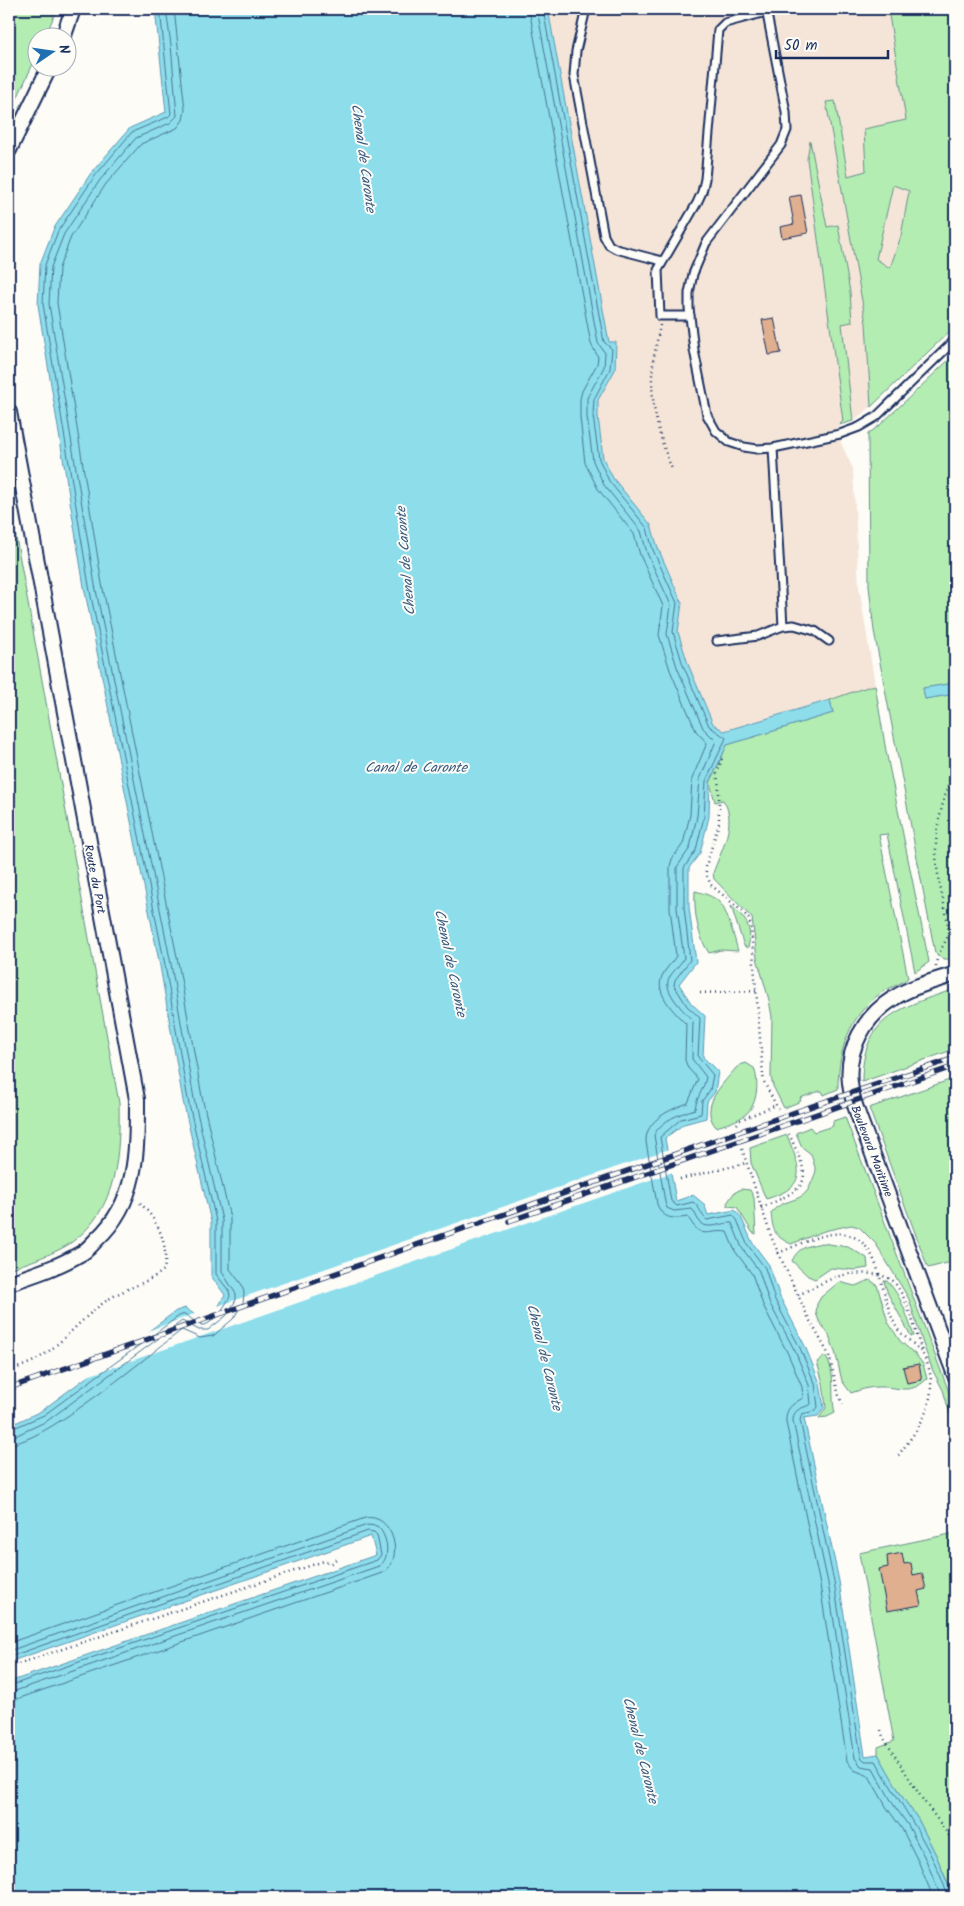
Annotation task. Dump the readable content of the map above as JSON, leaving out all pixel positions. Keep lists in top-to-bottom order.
{
  "streets": {
    "street": ["Route du Port", "Boulevard Maritime"]
  },
  "water": ["Chenal de Caronte", "Canal de Caronte"],
  "scale_bar": "50 m",
  "north": "right"
}
